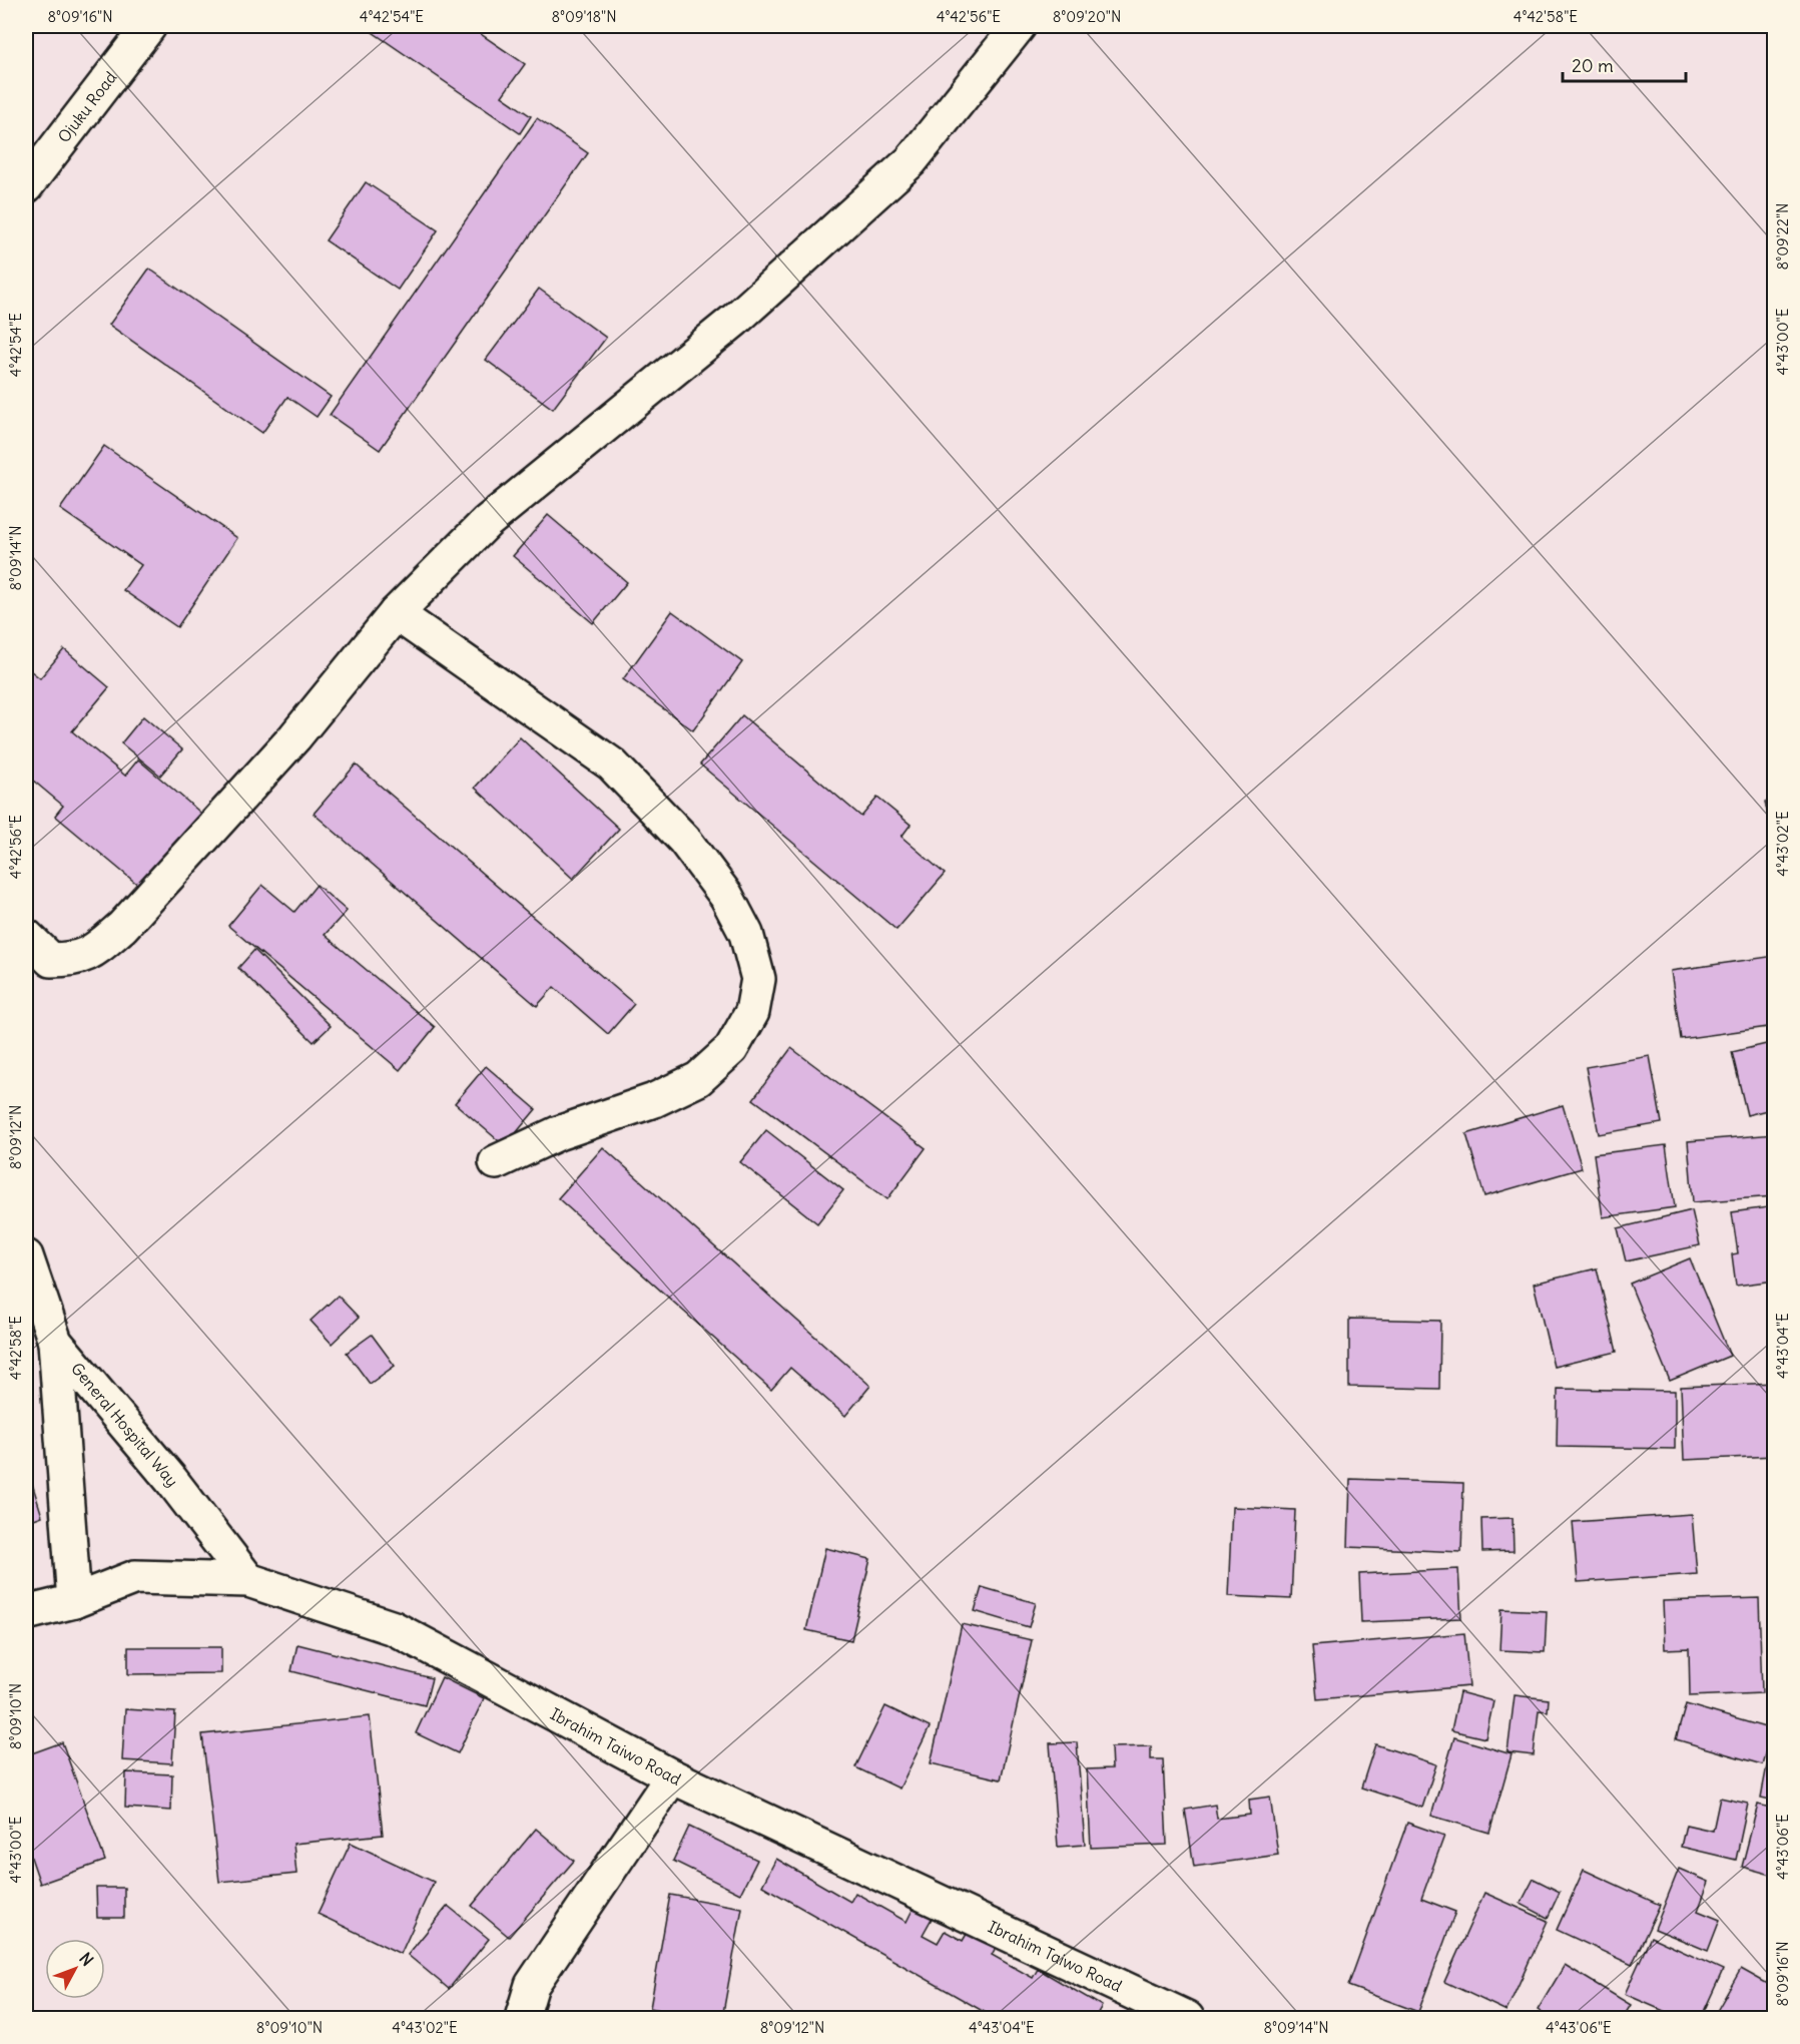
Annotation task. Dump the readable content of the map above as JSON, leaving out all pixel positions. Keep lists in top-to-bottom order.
{
  "streets": {
    "street": ["Ojuku Road", "General Hospital Way", "Ibrahim Taiwo Road"]
  },
  "crossings": [
    ["General Hospital Way", "Ibrahim Taiwo Road"]
  ],
  "scale_bar": "20 m",
  "north": "top right",
  "coordinates": [
    "8°09'16\"N",
    "4°42'54\"E",
    "8°09'18\"N",
    "4°42'56\"E",
    "8°09'20\"N",
    "4°42'58\"E",
    "8°09'22\"N",
    "4°43'00\"E",
    "8°09'14\"N",
    "4°43'02\"E",
    "8°09'12\"N",
    "4°43'04\"E",
    "8°09'10\"N",
    "4°43'06\"E"
  ]
}
